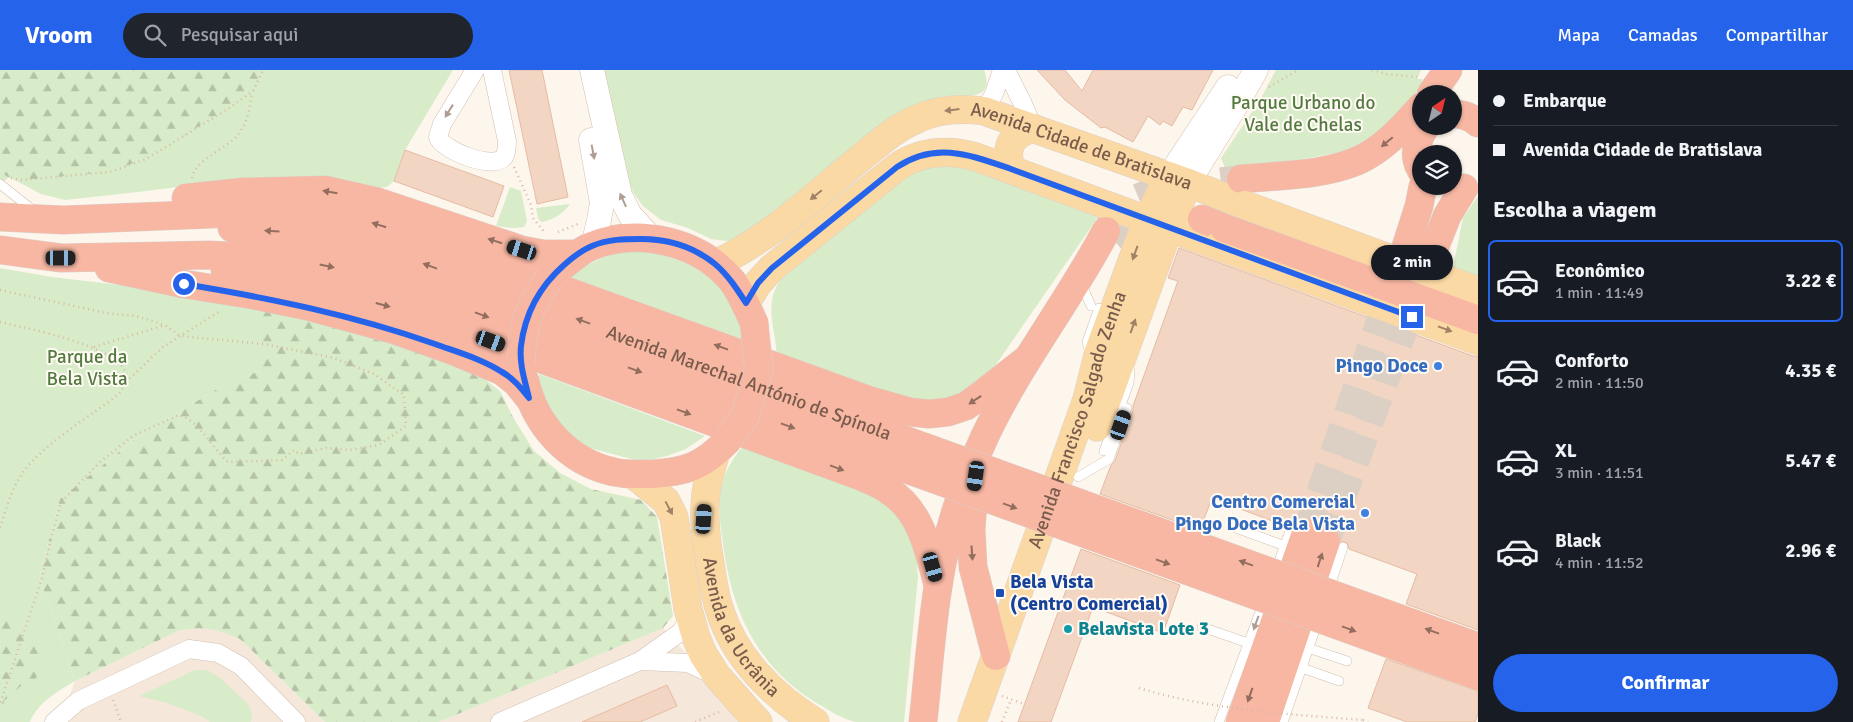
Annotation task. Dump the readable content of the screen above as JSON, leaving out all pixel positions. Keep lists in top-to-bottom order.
{
  "streets": {
    "highway": ["Avenida Marechal António de Spínola"],
    "main road": ["Avenida Cidade de Bratislava", "Avenida Francisco Salgado Zenha", "Avenida da Ucrânia"]
  },
  "crossings": [
    ["Avenida Cidade de Bratislava", "Avenida Francisco Salgado Zenha"]
  ],
  "one_way": ["Avenida Cidade de Bratislava"],
  "parks": ["Parque Urbano do Vale de Chelas", "Parque da Bela Vista"],
  "places": {
    "other": ["Pingo Doce", "Centro Comercial Pingo Doce Bela Vista", "Belavista Lote 3"],
    "transit": ["Bela Vista (Centro Comercial)"]
  },
  "north": "top right",
  "page": {
    "header": "Vroom",
    "search": "Pesquisar aqui",
    "nav": ["Mapa", "Camadas", "Compartilhar"],
    "banner": ["Embarque", "Avenida Cidade de Bratislava"],
    "heading": "Escolha a viagem",
    "list": [
      {
        "name": "Econômico",
        "note": "1 min · 11:49",
        "value": "3.22 €"
      },
      {
        "name": "Conforto",
        "note": "2 min · 11:50",
        "value": "4.35 €"
      },
      {
        "name": "XL",
        "note": "3 min · 11:51",
        "value": "5.47 €"
      },
      {
        "name": "Black",
        "note": "4 min · 11:52",
        "value": "2.96 €"
      }
    ],
    "bubble": "2 min",
    "buttons": "Confirmar"
  }
}
